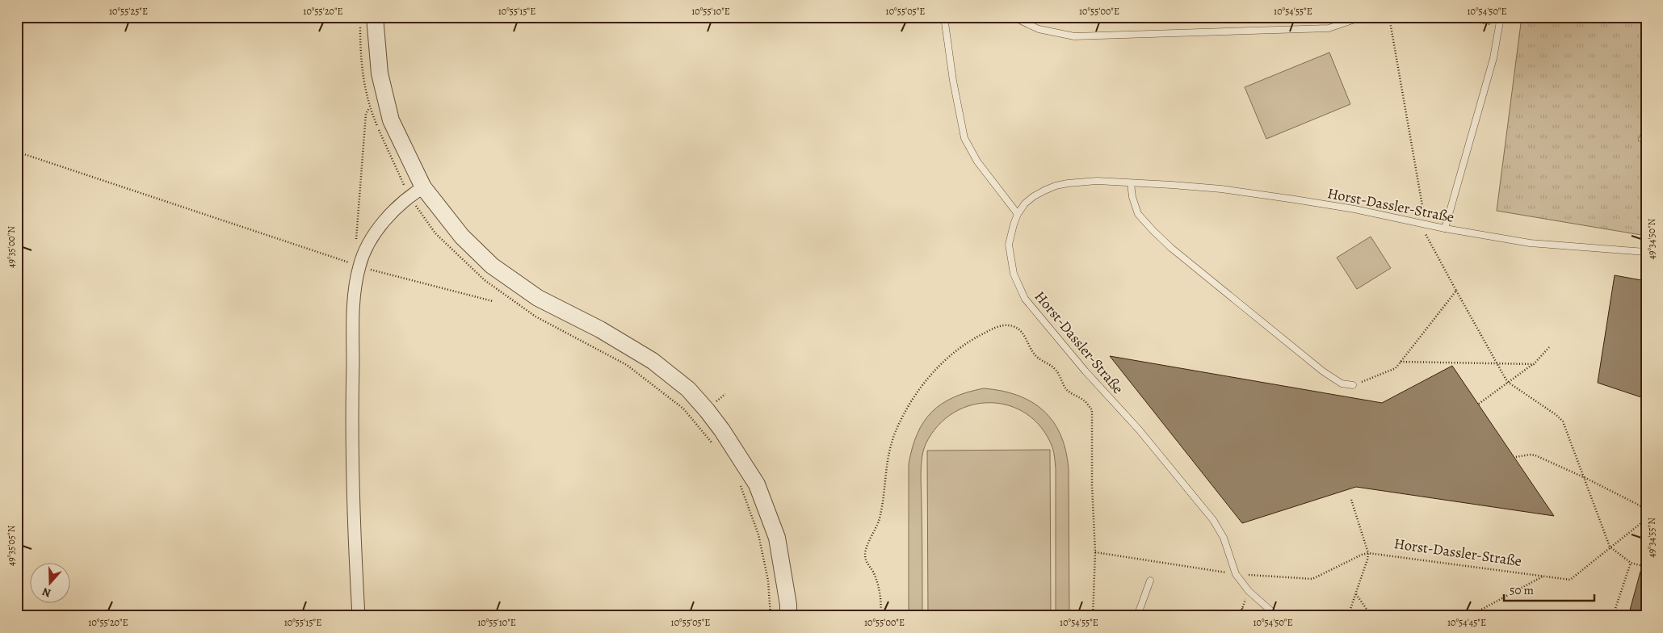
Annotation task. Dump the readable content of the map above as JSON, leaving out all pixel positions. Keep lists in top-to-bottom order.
{
  "streets": {
    "lane": ["Horst-Dassler-Straße"]
  },
  "scale_bar": "50 m",
  "north": "bottom",
  "coordinates": [
    "10°55'25\"E",
    "10°55'20\"E",
    "10°55'15\"E",
    "10°55'10\"E",
    "10°55'05\"E",
    "10°55'00\"E",
    "10°54'55\"E",
    "10°54'50\"E",
    "49°34'50\"N",
    "49°35'00\"N",
    "49°34'55\"N",
    "49°35'05\"N",
    "10°54'45\"E"
  ]
}
